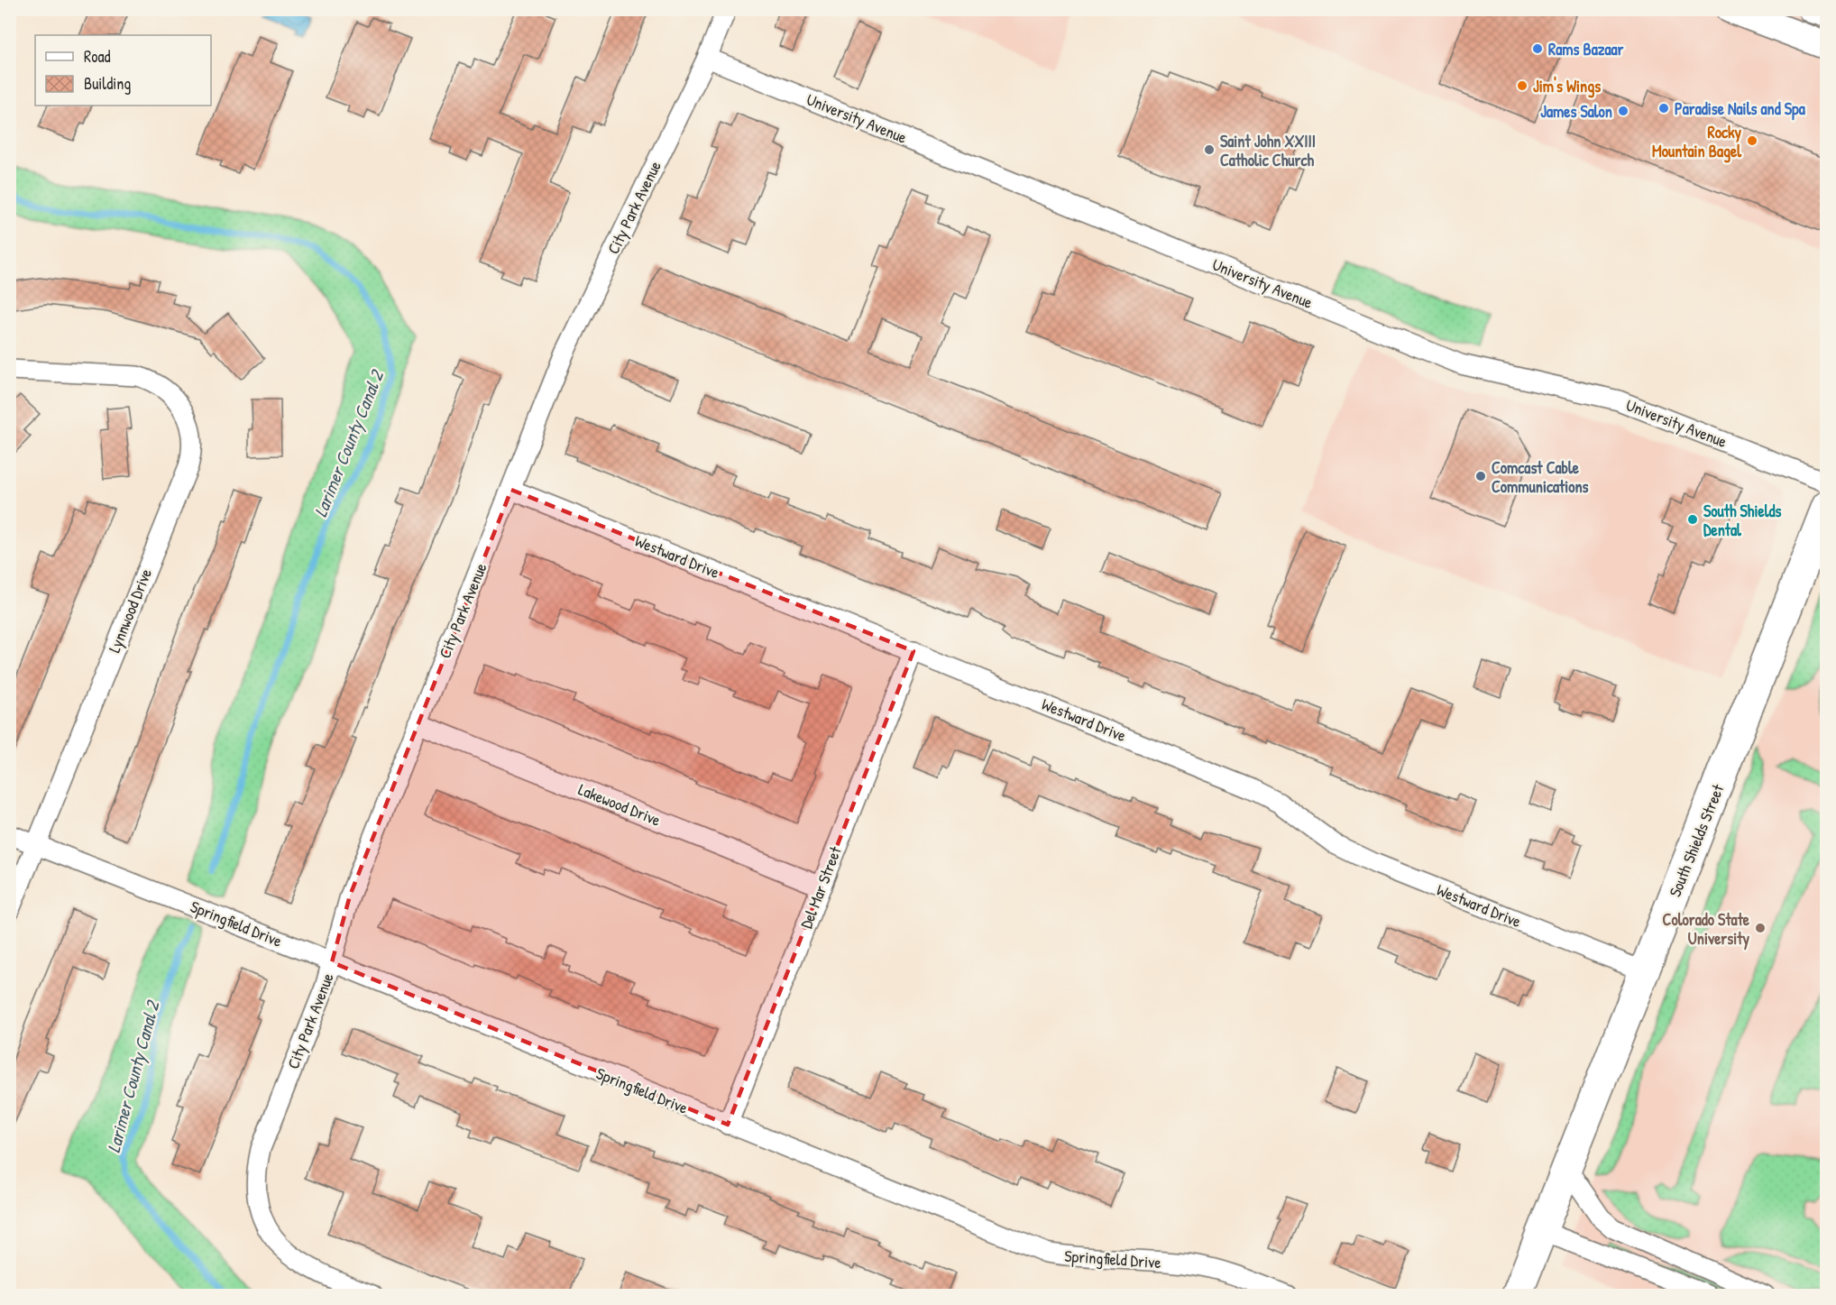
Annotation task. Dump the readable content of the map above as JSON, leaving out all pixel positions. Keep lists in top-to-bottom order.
{
  "streets": {
    "main road": ["South Shields Street"],
    "street": [
      "University Avenue",
      "City Park Avenue",
      "Westward Drive",
      "Lynnwood Drive",
      "Lakewood Drive",
      "Del Mar Street",
      "Springfield Drive"
    ]
  },
  "crossings": [
    ["University Avenue", "City Park Avenue"],
    ["City Park Avenue", "Westward Drive"],
    ["City Park Avenue", "Lakewood Drive"],
    ["City Park Avenue", "Springfield Drive"],
    ["Westward Drive", "South Shields Street"],
    ["Westward Drive", "Del Mar Street"],
    ["Lynnwood Drive", "Springfield Drive"],
    ["Lakewood Drive", "Del Mar Street"],
    ["Del Mar Street", "Springfield Drive"]
  ],
  "water": ["Larimer County Canal 2"],
  "places": [
    "Rams Bazaar",
    "Jim's Wings",
    "Paradise Nails and Spa",
    "James Salon",
    "Rocky Mountain Bagel",
    "Saint John XXIII Catholic Church",
    "Comcast Cable Communications",
    "South Shields Dental",
    "Colorado State University"
  ],
  "legend": ["Road", "Building"]
}
